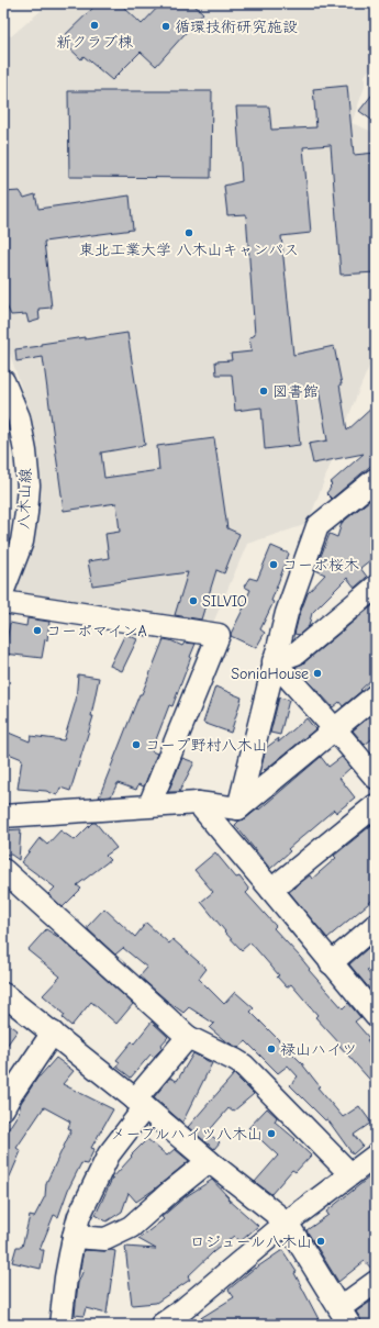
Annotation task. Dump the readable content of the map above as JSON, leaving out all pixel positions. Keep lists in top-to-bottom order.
{
  "streets": {
    "street": ["八木山線"]
  },
  "places": [
    "新クラブ棟",
    "循環技術研究施設",
    "東北工業大学 八木山キャンパス",
    "図書館",
    "コーポ桜木",
    "SILVIO",
    "コーポマインA",
    "SoniaHouse",
    "コープ野村八木山",
    "禄山ハイツ",
    "メープルハイツ八木山",
    "ロジュール八木山"
  ]
}
